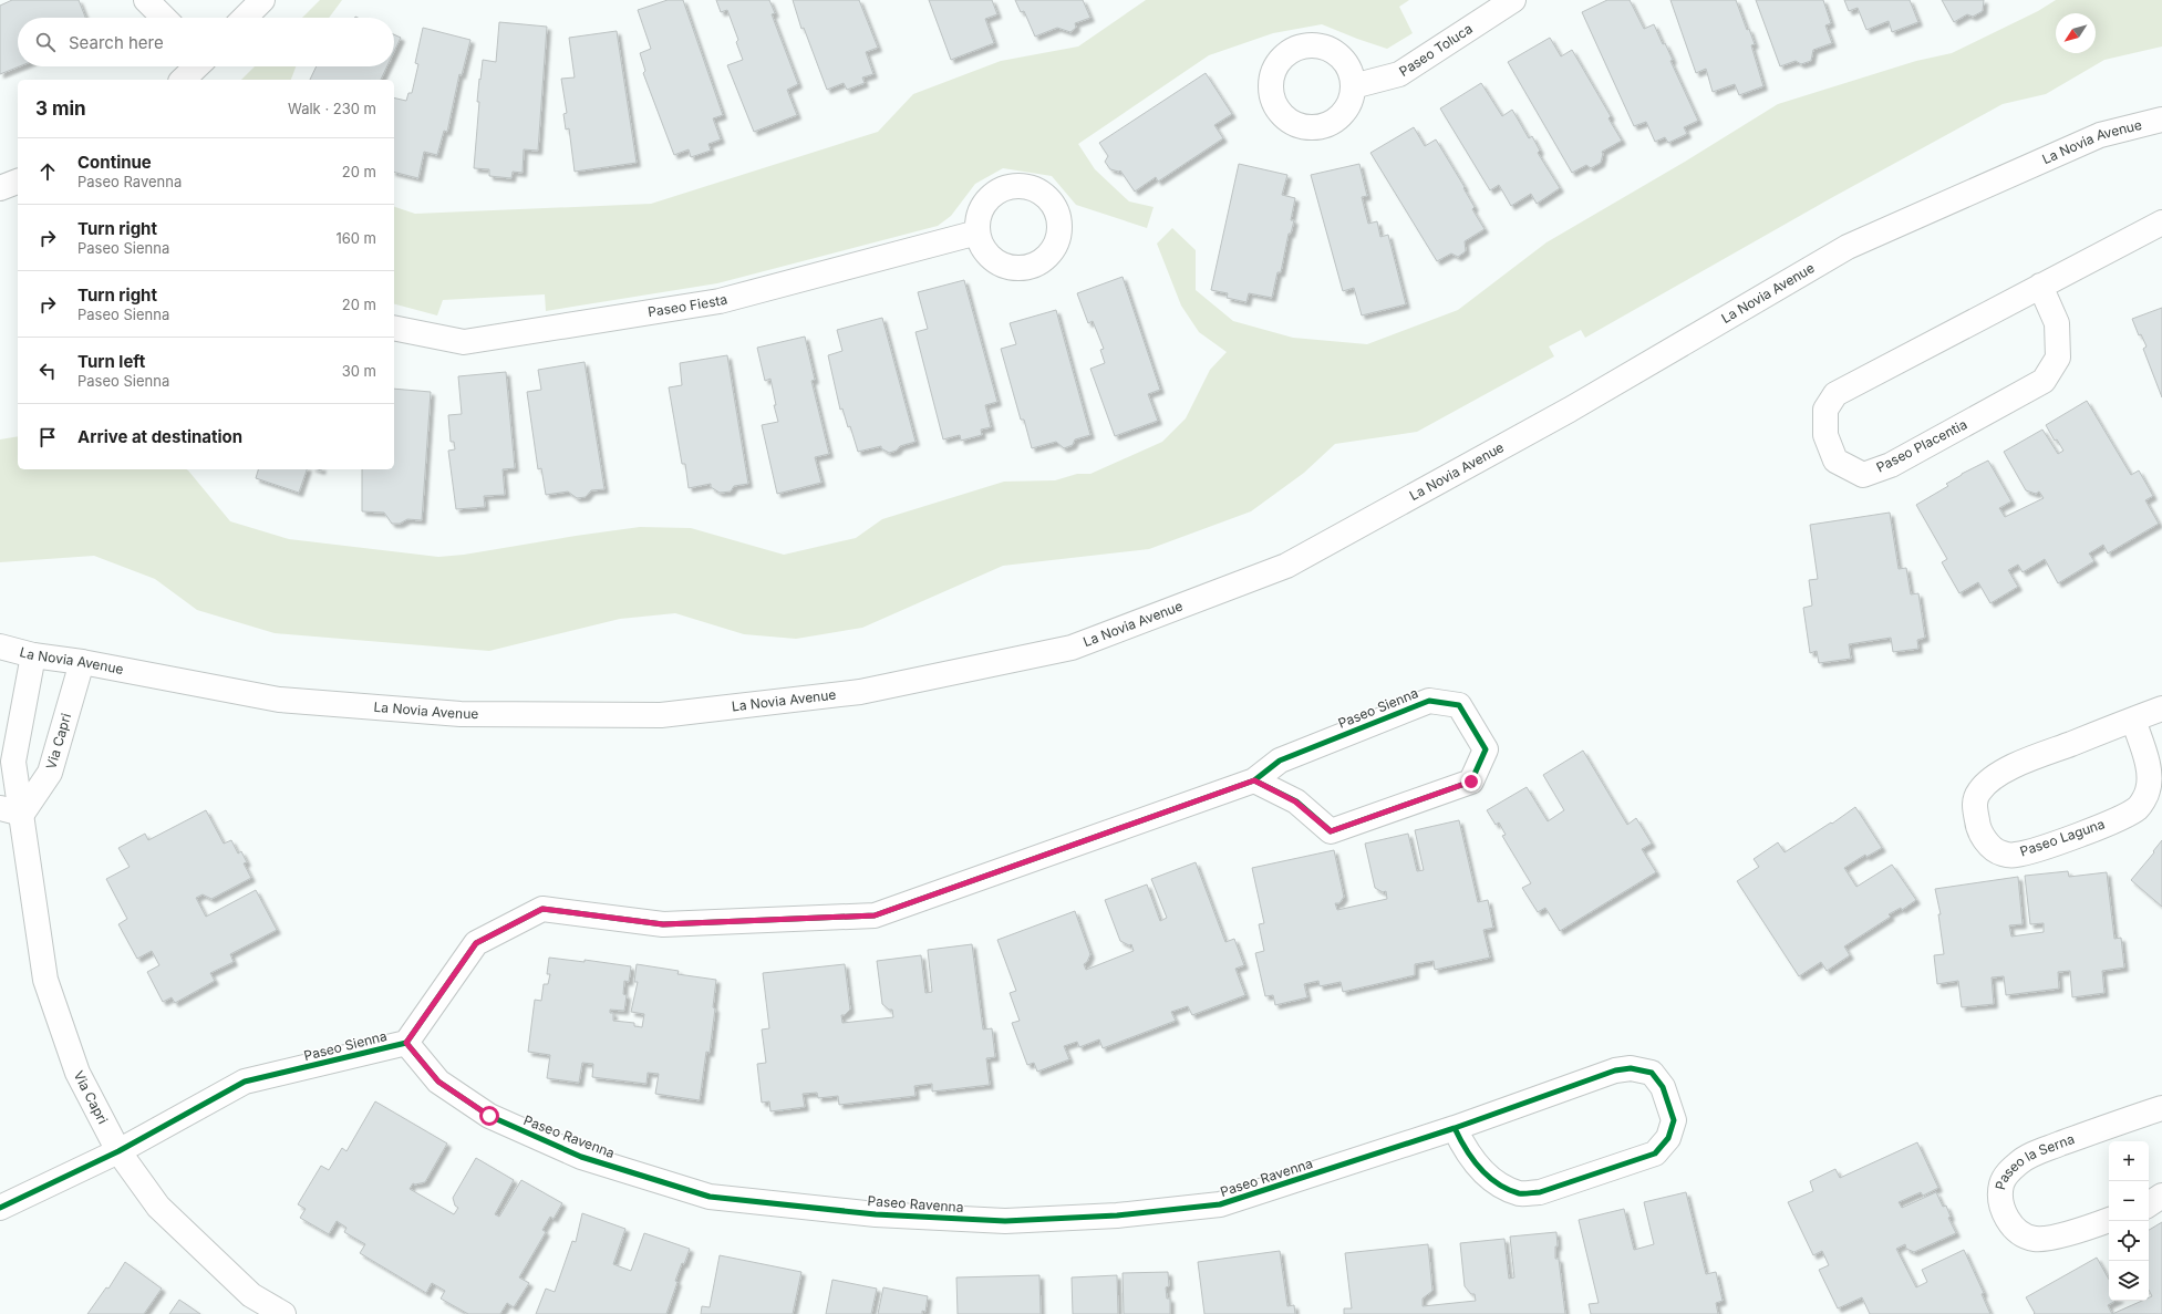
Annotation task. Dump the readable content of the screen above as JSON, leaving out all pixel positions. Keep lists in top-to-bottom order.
{
  "streets": {
    "street": [
      "Paseo Toluca",
      "La Novia Avenue",
      "Paseo Fiesta",
      "Paseo Placentia",
      "Paseo Sienna",
      "Via Capri",
      "Paseo Laguna",
      "Paseo Ravenna",
      "Paseo la Serna"
    ]
  },
  "crossings": [
    ["La Novia Avenue", "Via Capri"],
    ["Paseo Sienna", "Via Capri"],
    ["Paseo Sienna", "Paseo Ravenna"]
  ],
  "north": "bottom left",
  "page": {
    "search": "Search here",
    "heading": ["3 min", "Walk · 230 m"],
    "list": [
      ["Continue", "Paseo Ravenna", "20 m"],
      ["Turn right", "Paseo Sienna", "160 m"],
      ["Turn right", "Paseo Sienna", "20 m"],
      ["Turn left", "Paseo Sienna", "30 m"],
      "Arrive at destination"
    ],
    "map_buttons": ["+", "−"]
  }
}
